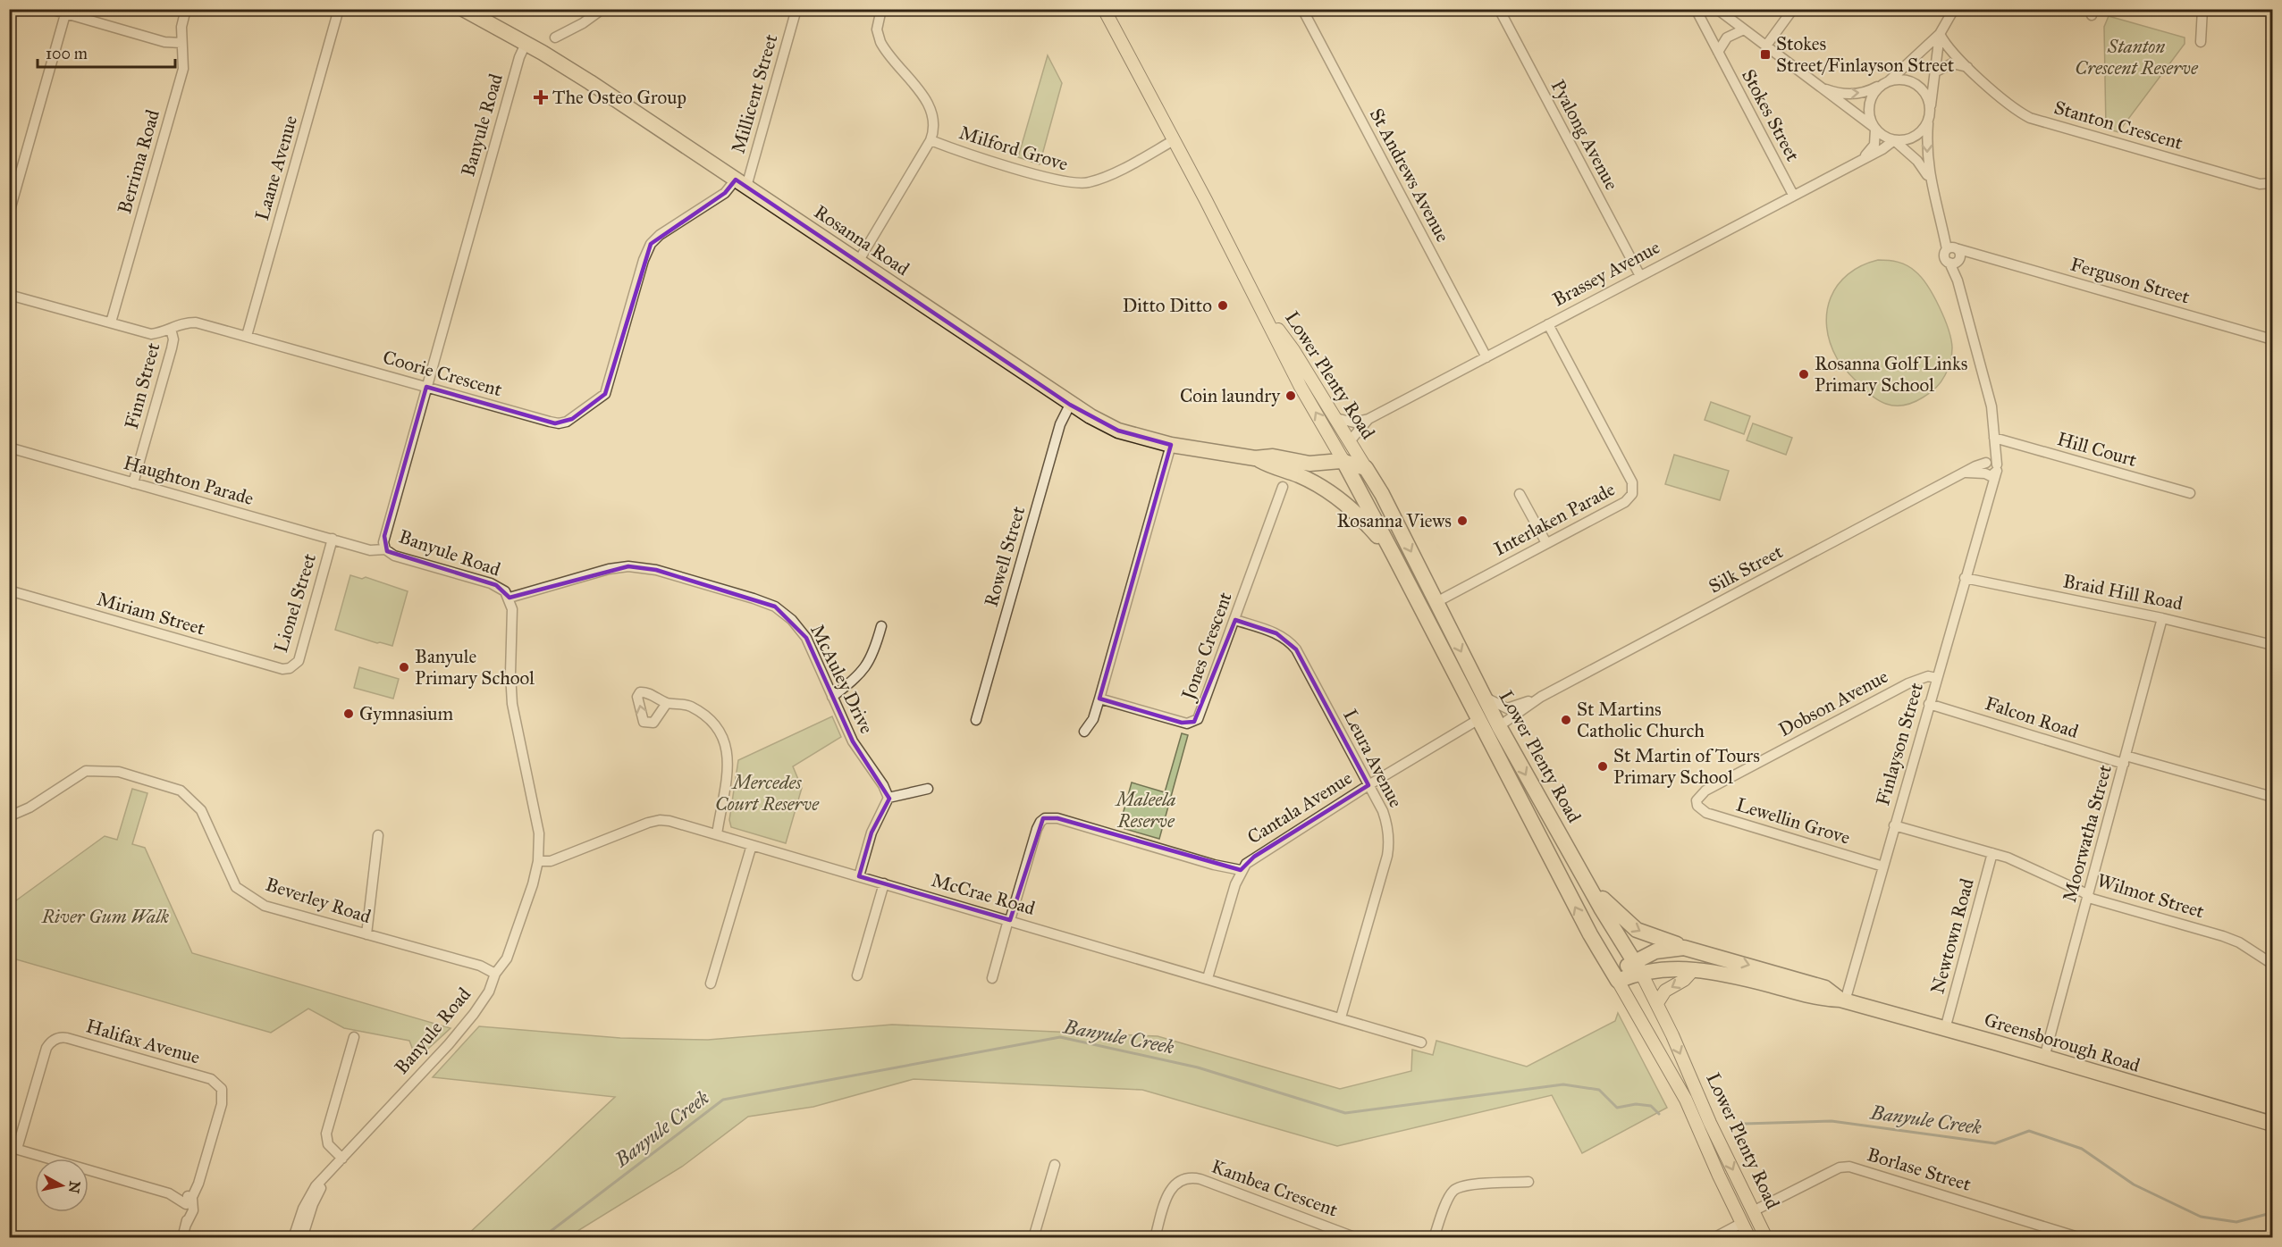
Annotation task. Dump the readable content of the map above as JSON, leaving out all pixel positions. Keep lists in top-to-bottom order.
{
  "streets": {
    "highway": ["Rosanna Road", "Lower Plenty Road", "Greensborough Road"],
    "street": [
      "Millicent Street",
      "Stokes Street",
      "Banyule Road",
      "Stanton Crescent",
      "Pyalong Avenue",
      "Milford Grove",
      "Berrima Road",
      "Laane Avenue",
      "St Andrews Avenue",
      "Brassey Avenue",
      "Ferguson Street",
      "Coorie Crescent",
      "Finn Street",
      "Hill Court",
      "Haughton Parade",
      "Interlaken Parade",
      "Rowell Street",
      "Silk Street",
      "Braid Hill Road",
      "Lionel Street",
      "Miriam Street",
      "Jones Crescent",
      "McAuley Drive",
      "Dobson Avenue",
      "Falcon Road",
      "Finlayson Street",
      "Leura Avenue",
      "Cantala Avenue",
      "Lewellin Grove",
      "Moorwatha Street",
      "McCrae Road",
      "Wilmot Street",
      "Beverley Road",
      "Newtown Road",
      "Halifax Avenue",
      "Borlase Street",
      "Kambea Crescent"
    ]
  },
  "crossings": [
    ["Millicent Street", "Rosanna Road"],
    ["Millicent Street", "Coorie Crescent"],
    ["Stokes Street", "Brassey Avenue"],
    ["Banyule Road", "Rosanna Road"],
    ["Banyule Road", "Coorie Crescent"],
    ["Banyule Road", "Haughton Parade"],
    ["Banyule Road", "McAuley Drive"],
    ["Banyule Road", "McCrae Road"],
    ["Banyule Road", "Beverley Road"],
    ["Pyalong Avenue", "Brassey Avenue"],
    ["Milford Grove", "Lower Plenty Road"],
    ["Berrima Road", "Coorie Crescent"],
    ["Laane Avenue", "Coorie Crescent"],
    ["St Andrews Avenue", "Brassey Avenue"],
    ["Rosanna Road", "Coorie Crescent"],
    ["Rosanna Road", "Lower Plenty Road"],
    ["Rosanna Road", "Rowell Street"],
    ["Brassey Avenue", "Lower Plenty Road"],
    ["Brassey Avenue", "Interlaken Parade"],
    ["Ferguson Street", "Finlayson Street"],
    ["Coorie Crescent", "Finn Street"],
    ["Lower Plenty Road", "Interlaken Parade"],
    ["Lower Plenty Road", "Silk Street"],
    ["Lower Plenty Road", "Cantala Avenue"],
    ["Lower Plenty Road", "Greensborough Road"],
    ["Lower Plenty Road", "Borlase Street"],
    ["Finn Street", "Haughton Parade"],
    ["Hill Court", "Finlayson Street"],
    ["Haughton Parade", "Lionel Street"],
    ["Silk Street", "Finlayson Street"],
    ["Braid Hill Road", "Finlayson Street"],
    ["Braid Hill Road", "Moorwatha Street"],
    ["Lionel Street", "Miriam Street"],
    ["Jones Crescent", "Leura Avenue"],
    ["Dobson Avenue", "Finlayson Street"],
    ["Dobson Avenue", "Lewellin Grove"],
    ["Falcon Road", "Finlayson Street"],
    ["Falcon Road", "Moorwatha Street"],
    ["Finlayson Street", "Lewellin Grove"],
    ["Finlayson Street", "Wilmot Street"],
    ["Finlayson Street", "Greensborough Road"],
    ["Leura Avenue", "Cantala Avenue"],
    ["Leura Avenue", "McCrae Road"],
    ["Cantala Avenue", "McCrae Road"],
    ["Moorwatha Street", "Wilmot Street"],
    ["Moorwatha Street", "Greensborough Road"],
    ["Wilmot Street", "Newtown Road"],
    ["Newtown Road", "Greensborough Road"]
  ],
  "water": ["Banyule Creek"],
  "parks": [
    "Stanton Crescent Reserve",
    "Mercedes Court Reserve",
    "Maleela Reserve",
    "River Gum Walk"
  ],
  "places": {
    "transit": ["Stokes Street/Finlayson Street"],
    "health": ["The Osteo Group"],
    "other": [
      "Ditto Ditto",
      "Rosanna Golf Links Primary School",
      "Coin laundry",
      "Rosanna Views",
      "Banyule Primary School",
      "Gymnasium",
      "St Martins Catholic Church",
      "St Martin of Tours Primary School"
    ]
  },
  "scale_bar": "100 m",
  "north": "right"
}
